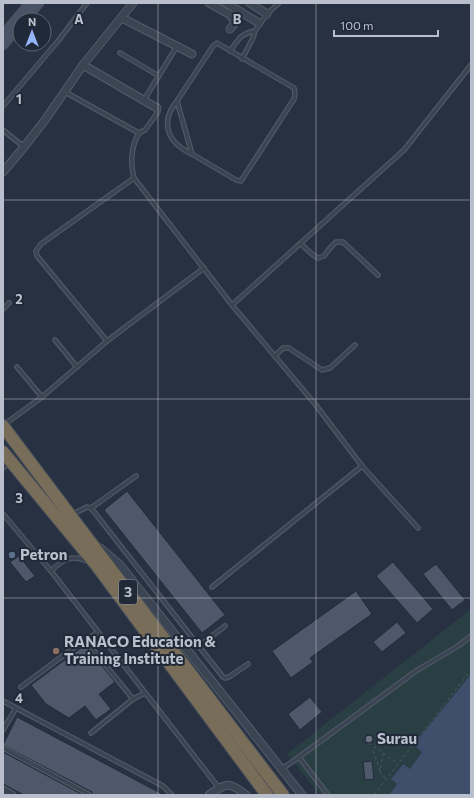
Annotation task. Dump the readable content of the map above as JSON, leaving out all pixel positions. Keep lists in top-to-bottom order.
{
  "streets": {
    "highway": ["3"]
  },
  "places": ["Petron", "RANACO Education & Training Institute", "Surau"],
  "scale_bar": "100 m",
  "north": "top",
  "grid": {
    "columns": ["A", "B"],
    "rows": [
      "1",
      "2",
      "3",
      "4"
    ]
  }
}
